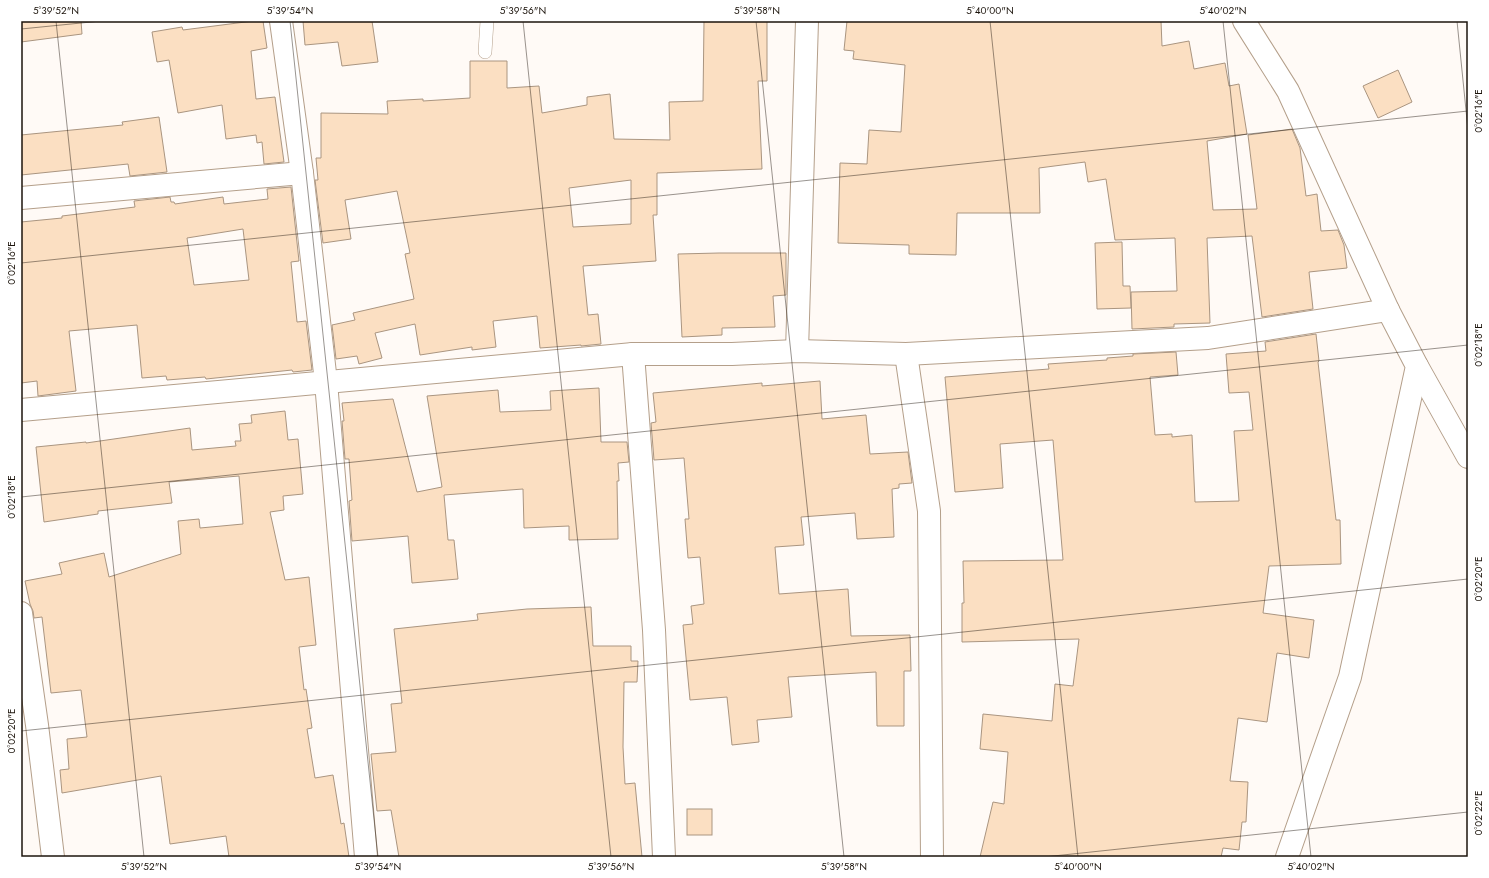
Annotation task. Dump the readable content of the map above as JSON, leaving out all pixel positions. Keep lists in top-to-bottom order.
{
  "coordinates": [
    "5°39'52\"N",
    "5°39'54\"N",
    "5°39'56\"N",
    "5°39'58\"N",
    "5°40'00\"N",
    "5°40'02\"N",
    "0°02'16\"E",
    "0°02'18\"E",
    "0°02'20\"E",
    "0°02'22\"E"
  ]
}
